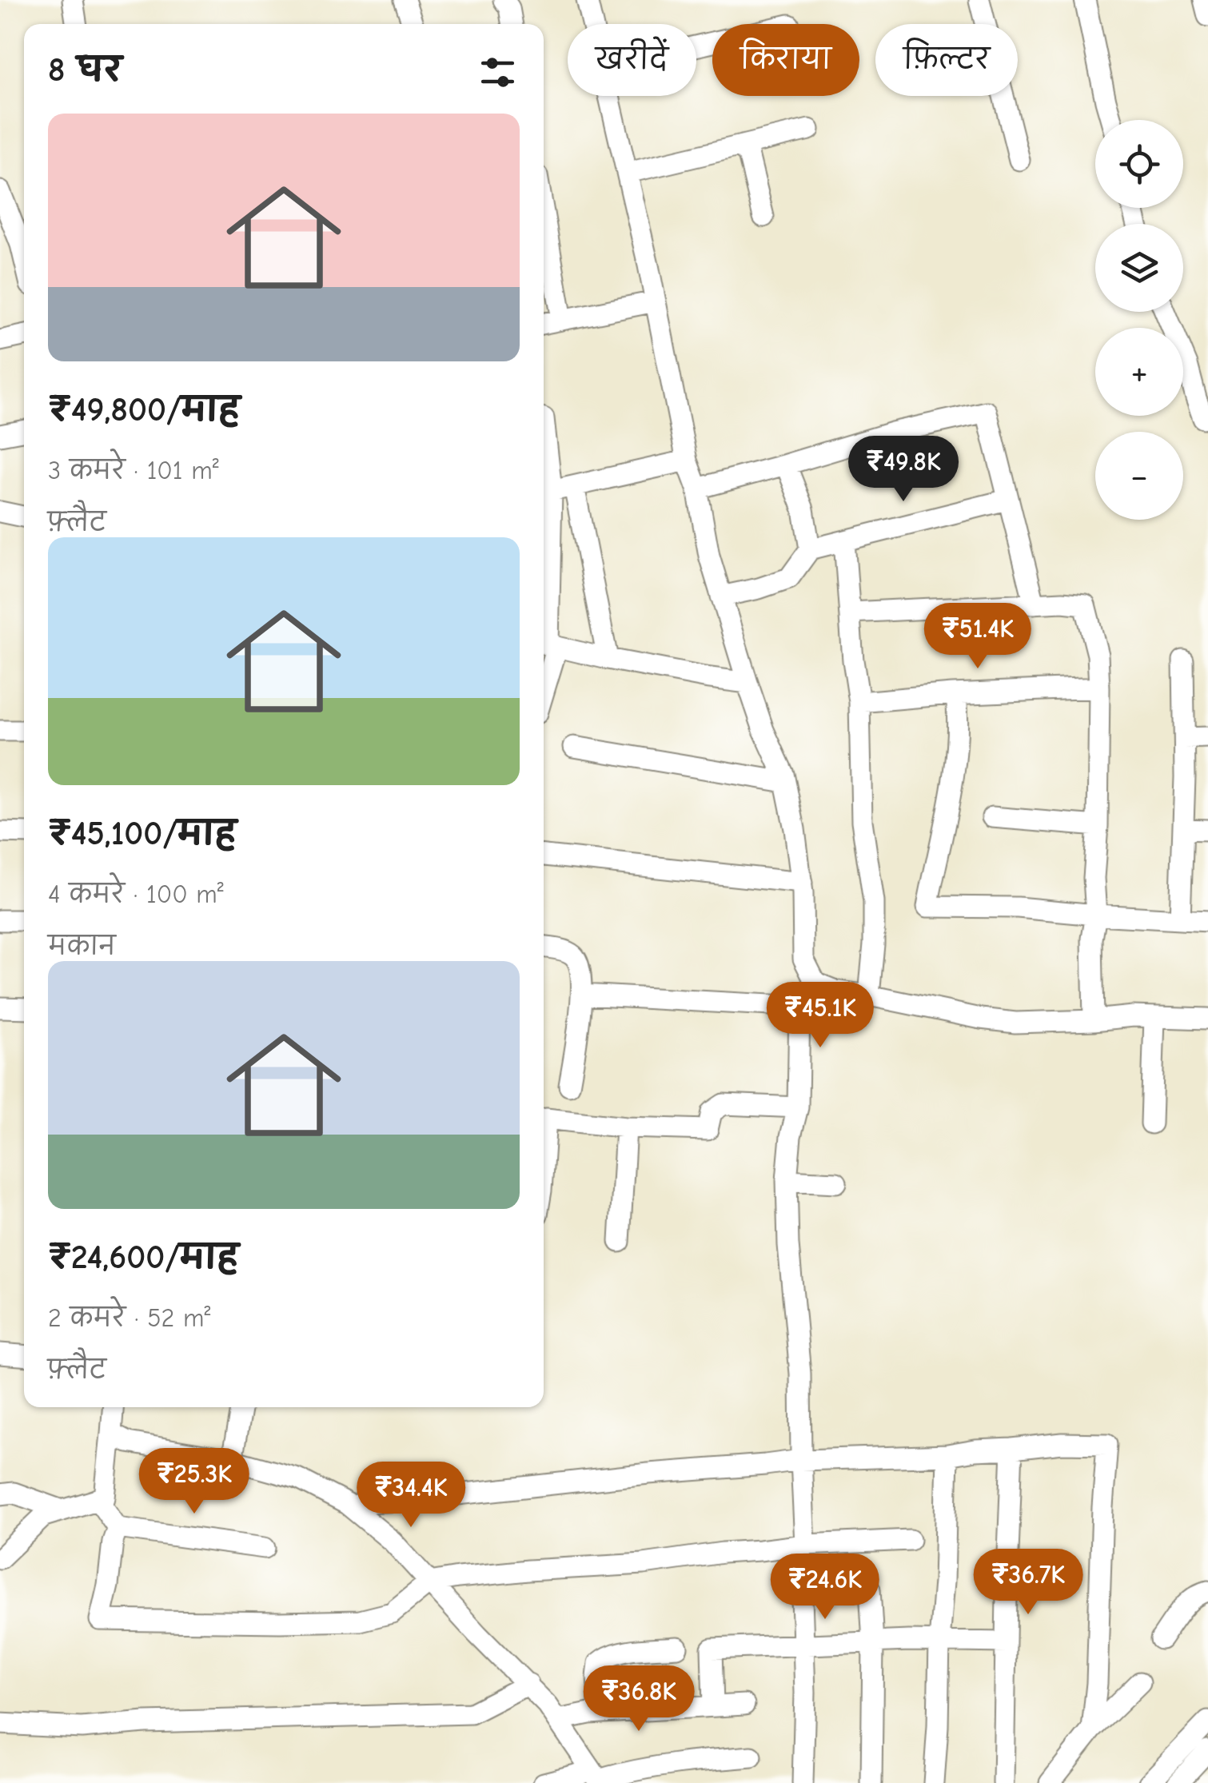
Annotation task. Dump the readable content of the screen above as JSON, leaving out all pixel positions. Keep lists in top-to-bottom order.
{
  "page": {
    "chip": ["खरीदें", "किराया", "फ़िल्टर"],
    "heading": "8 घर",
    "map_buttons": ["+", "−"],
    "list": [
      {
        "name": "₹49,800/माह",
        "note": "3 कमरे · 101 m² · फ़्लैट"
      },
      {
        "name": "₹45,100/माह",
        "note": "4 कमरे · 100 m² · मकान"
      },
      {
        "name": "₹24,600/माह",
        "note": "2 कमरे · 52 m² · फ़्लैट"
      }
    ],
    "price": [
      "₹49.8K",
      "₹51.4K",
      "₹45.1K",
      "₹25.3K",
      "₹34.4K",
      "₹36.7K",
      "₹24.6K",
      "₹36.8K"
    ]
  }
}
